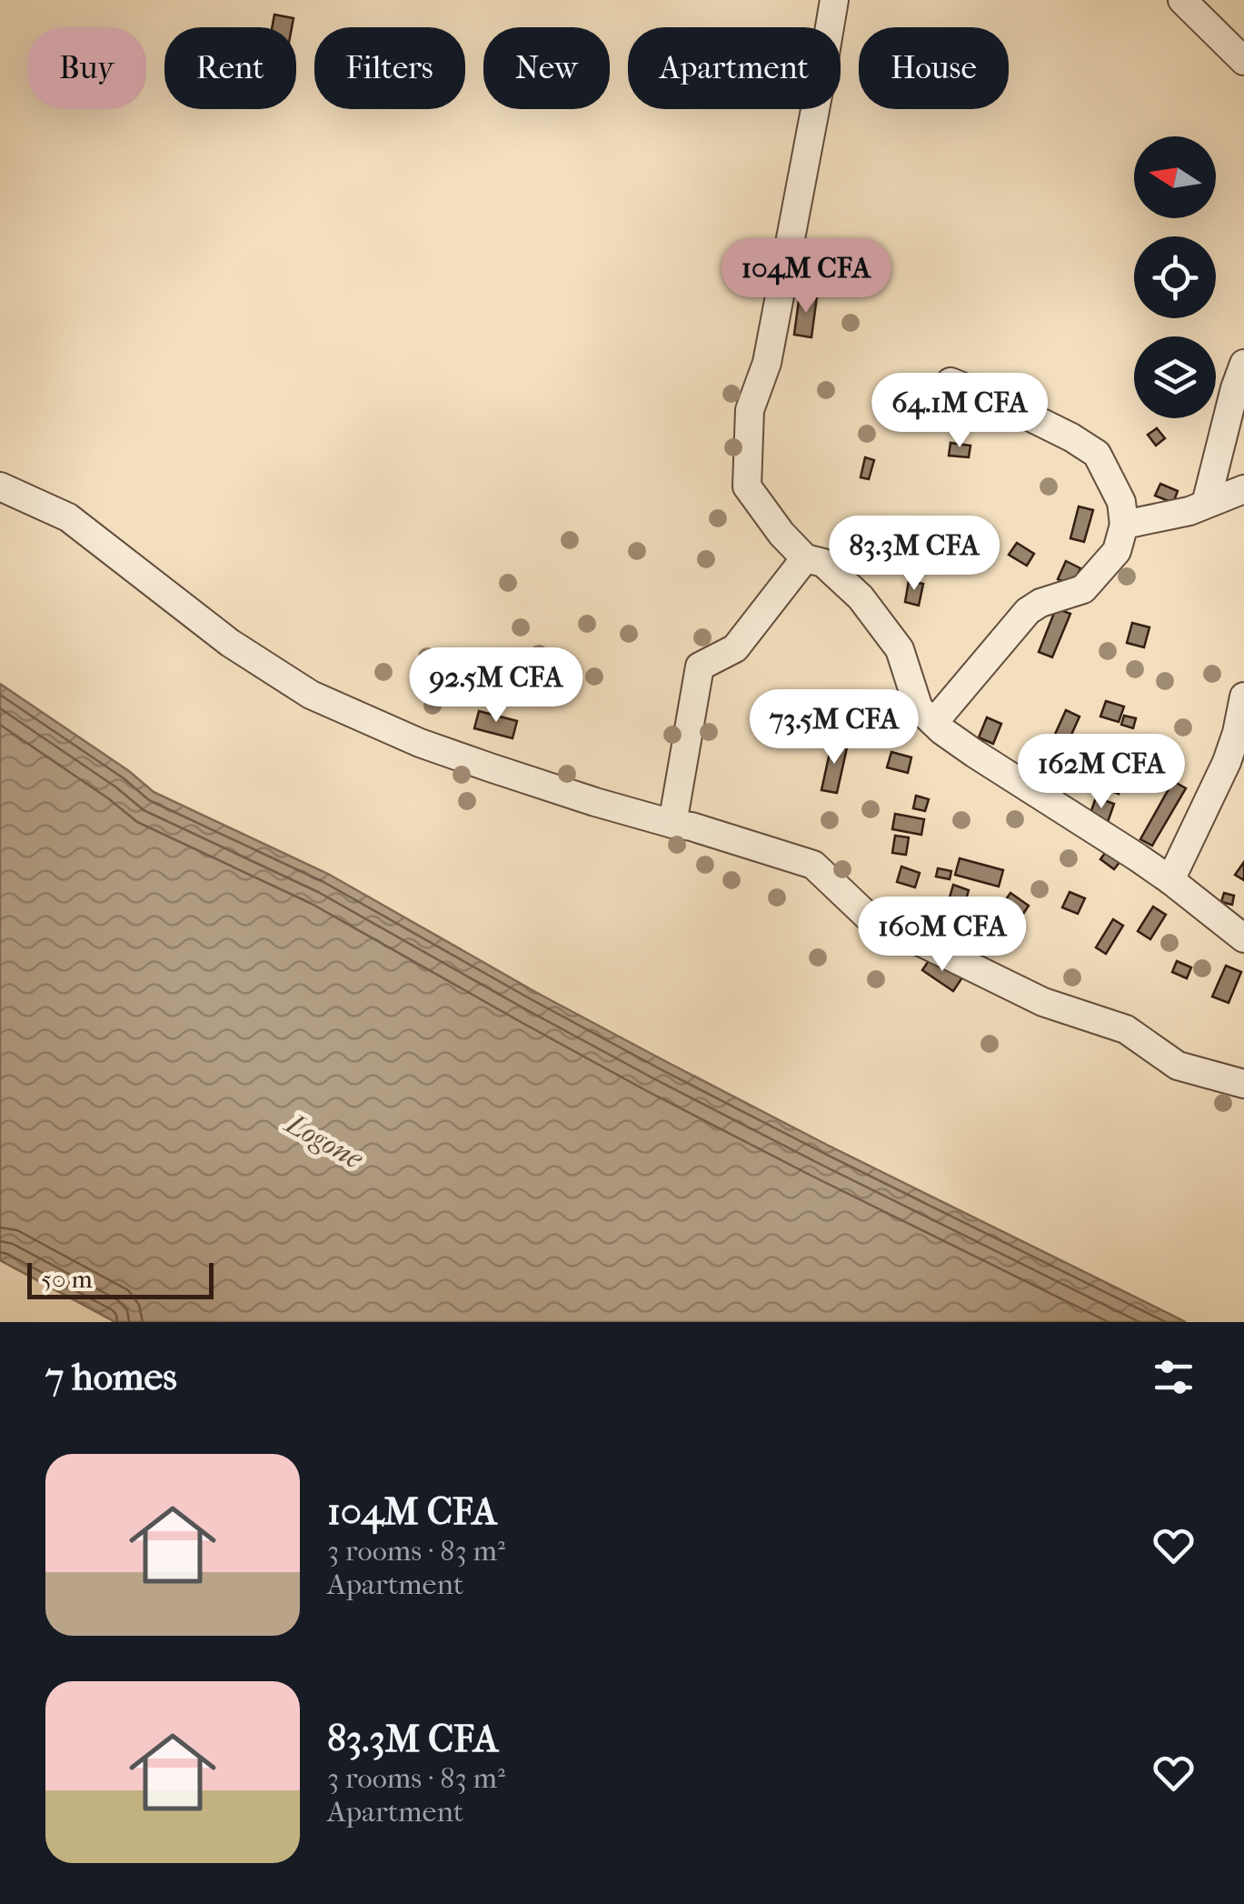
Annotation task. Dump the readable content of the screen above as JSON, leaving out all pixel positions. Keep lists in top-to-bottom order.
{
  "water": ["Logone"],
  "scale_bar": "50 m",
  "north": "left",
  "page": {
    "chip": [
      "Buy",
      "Rent",
      "Filters",
      "New",
      "Apartment",
      "House"
    ],
    "price": [
      "104M CFA",
      "64.1M CFA",
      "83.3M CFA",
      "92.5M CFA",
      "73.5M CFA",
      "162M CFA",
      "160M CFA"
    ],
    "scale": "50 m",
    "heading": "7 homes",
    "list": [
      {
        "name": "104M CFA",
        "note": "3 rooms · 83 m² · Apartment"
      },
      {
        "name": "83.3M CFA",
        "note": "3 rooms · 83 m² · Apartment"
      }
    ]
  }
}
